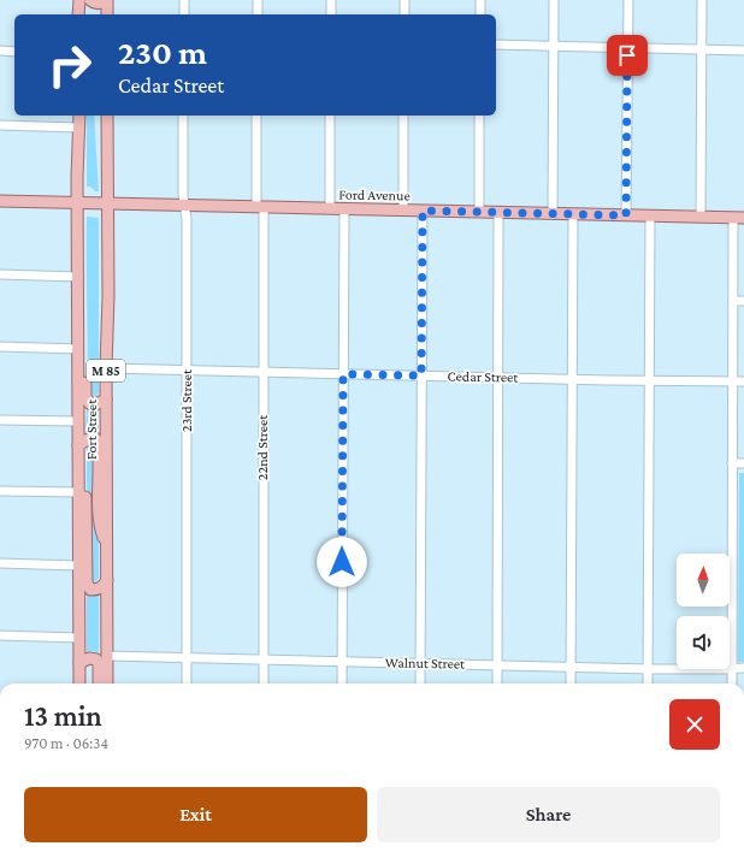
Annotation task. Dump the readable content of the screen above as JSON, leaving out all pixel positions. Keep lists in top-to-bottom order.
{
  "streets": {
    "main road": ["Ford Avenue", "M 85", "Fort Street"],
    "street": [
      "Cedar Street",
      "23rd Street",
      "22nd Street",
      "Walnut Street"
    ]
  },
  "crossings": [
    ["Ford Avenue", "23rd Street"],
    ["Ford Avenue", "Fort Street"],
    ["Ford Avenue", "22nd Street"],
    ["Cedar Street", "23rd Street"],
    ["Cedar Street", "Fort Street"],
    ["Cedar Street", "22nd Street"],
    ["23rd Street", "Walnut Street"],
    ["Fort Street", "Walnut Street"],
    ["22nd Street", "Walnut Street"]
  ],
  "north": "top",
  "page": {
    "turn": ["230 m", "Cedar Street"],
    "heading": ["13 min", "970 m · 06:34"],
    "buttons": ["Exit", "Share"]
  }
}
